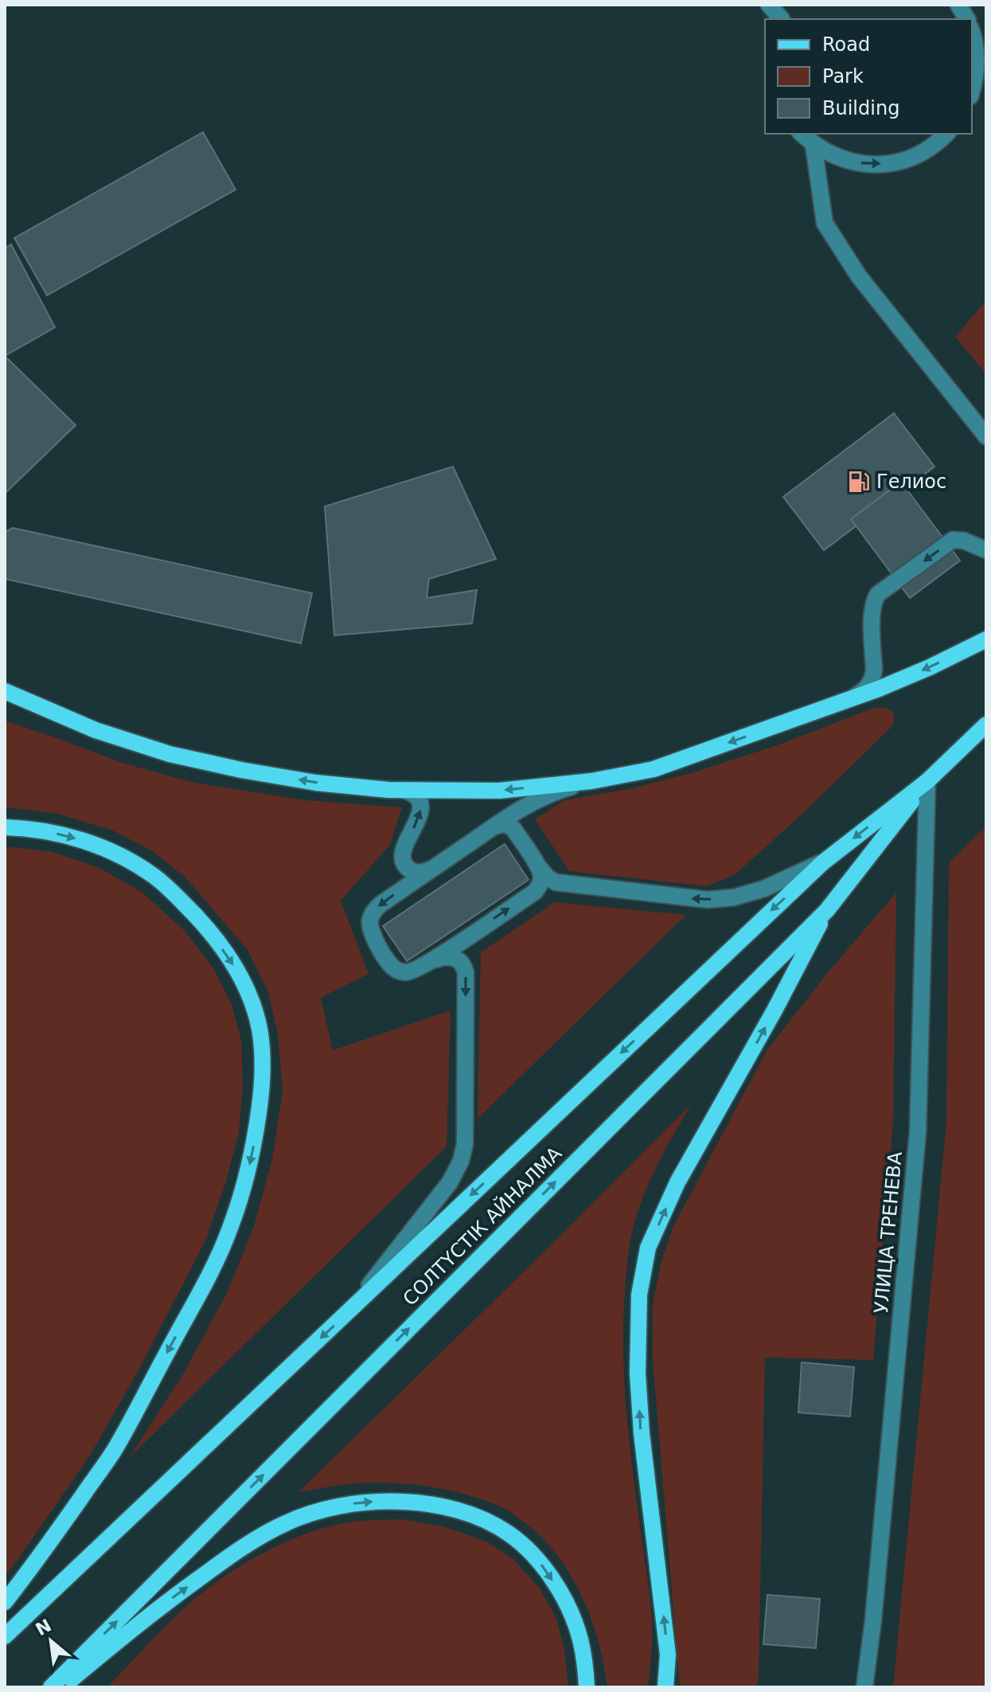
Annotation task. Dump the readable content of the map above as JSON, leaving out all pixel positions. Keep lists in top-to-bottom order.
{
  "streets": {
    "main road": ["СОЛТҮСТІК АЙНАЛМА"],
    "street": ["УЛИЦА ТРЕНЕВА"]
  },
  "crossings": [
    ["СОЛТҮСТІК АЙНАЛМА", "УЛИЦА ТРЕНЕВА"]
  ],
  "places": {
    "fuel station": ["Гелиос"]
  },
  "legend": ["Road", "Park", "Building"],
  "north": "top left"
}
